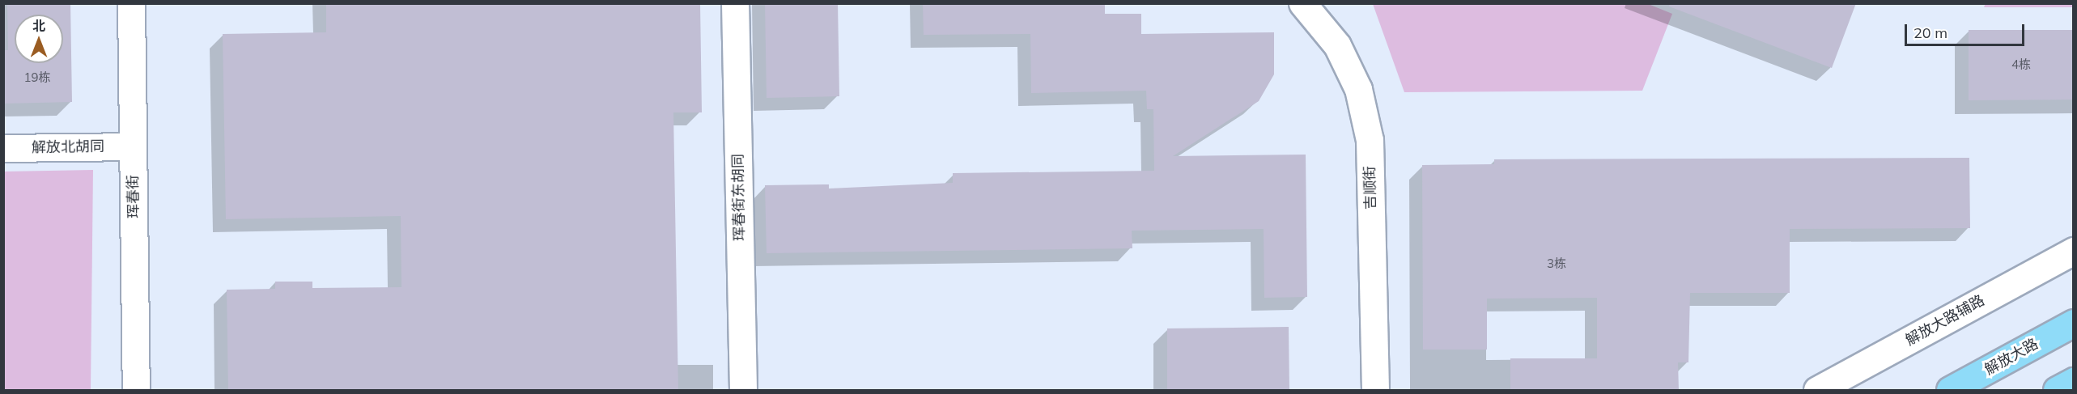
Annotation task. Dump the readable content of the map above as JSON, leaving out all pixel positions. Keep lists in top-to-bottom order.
{
  "streets": {
    "main road": ["解放大路"],
    "street": [
      "解放北胡同",
      "吉顺街",
      "珲春街",
      "珲春街东胡同",
      "解放大路辅路"
    ]
  },
  "crossings": [
    ["解放北胡同", "珲春街"]
  ],
  "house_numbers": ["4栋", "19栋", "3栋"],
  "scale_bar": "20 m",
  "north": "top"
}
